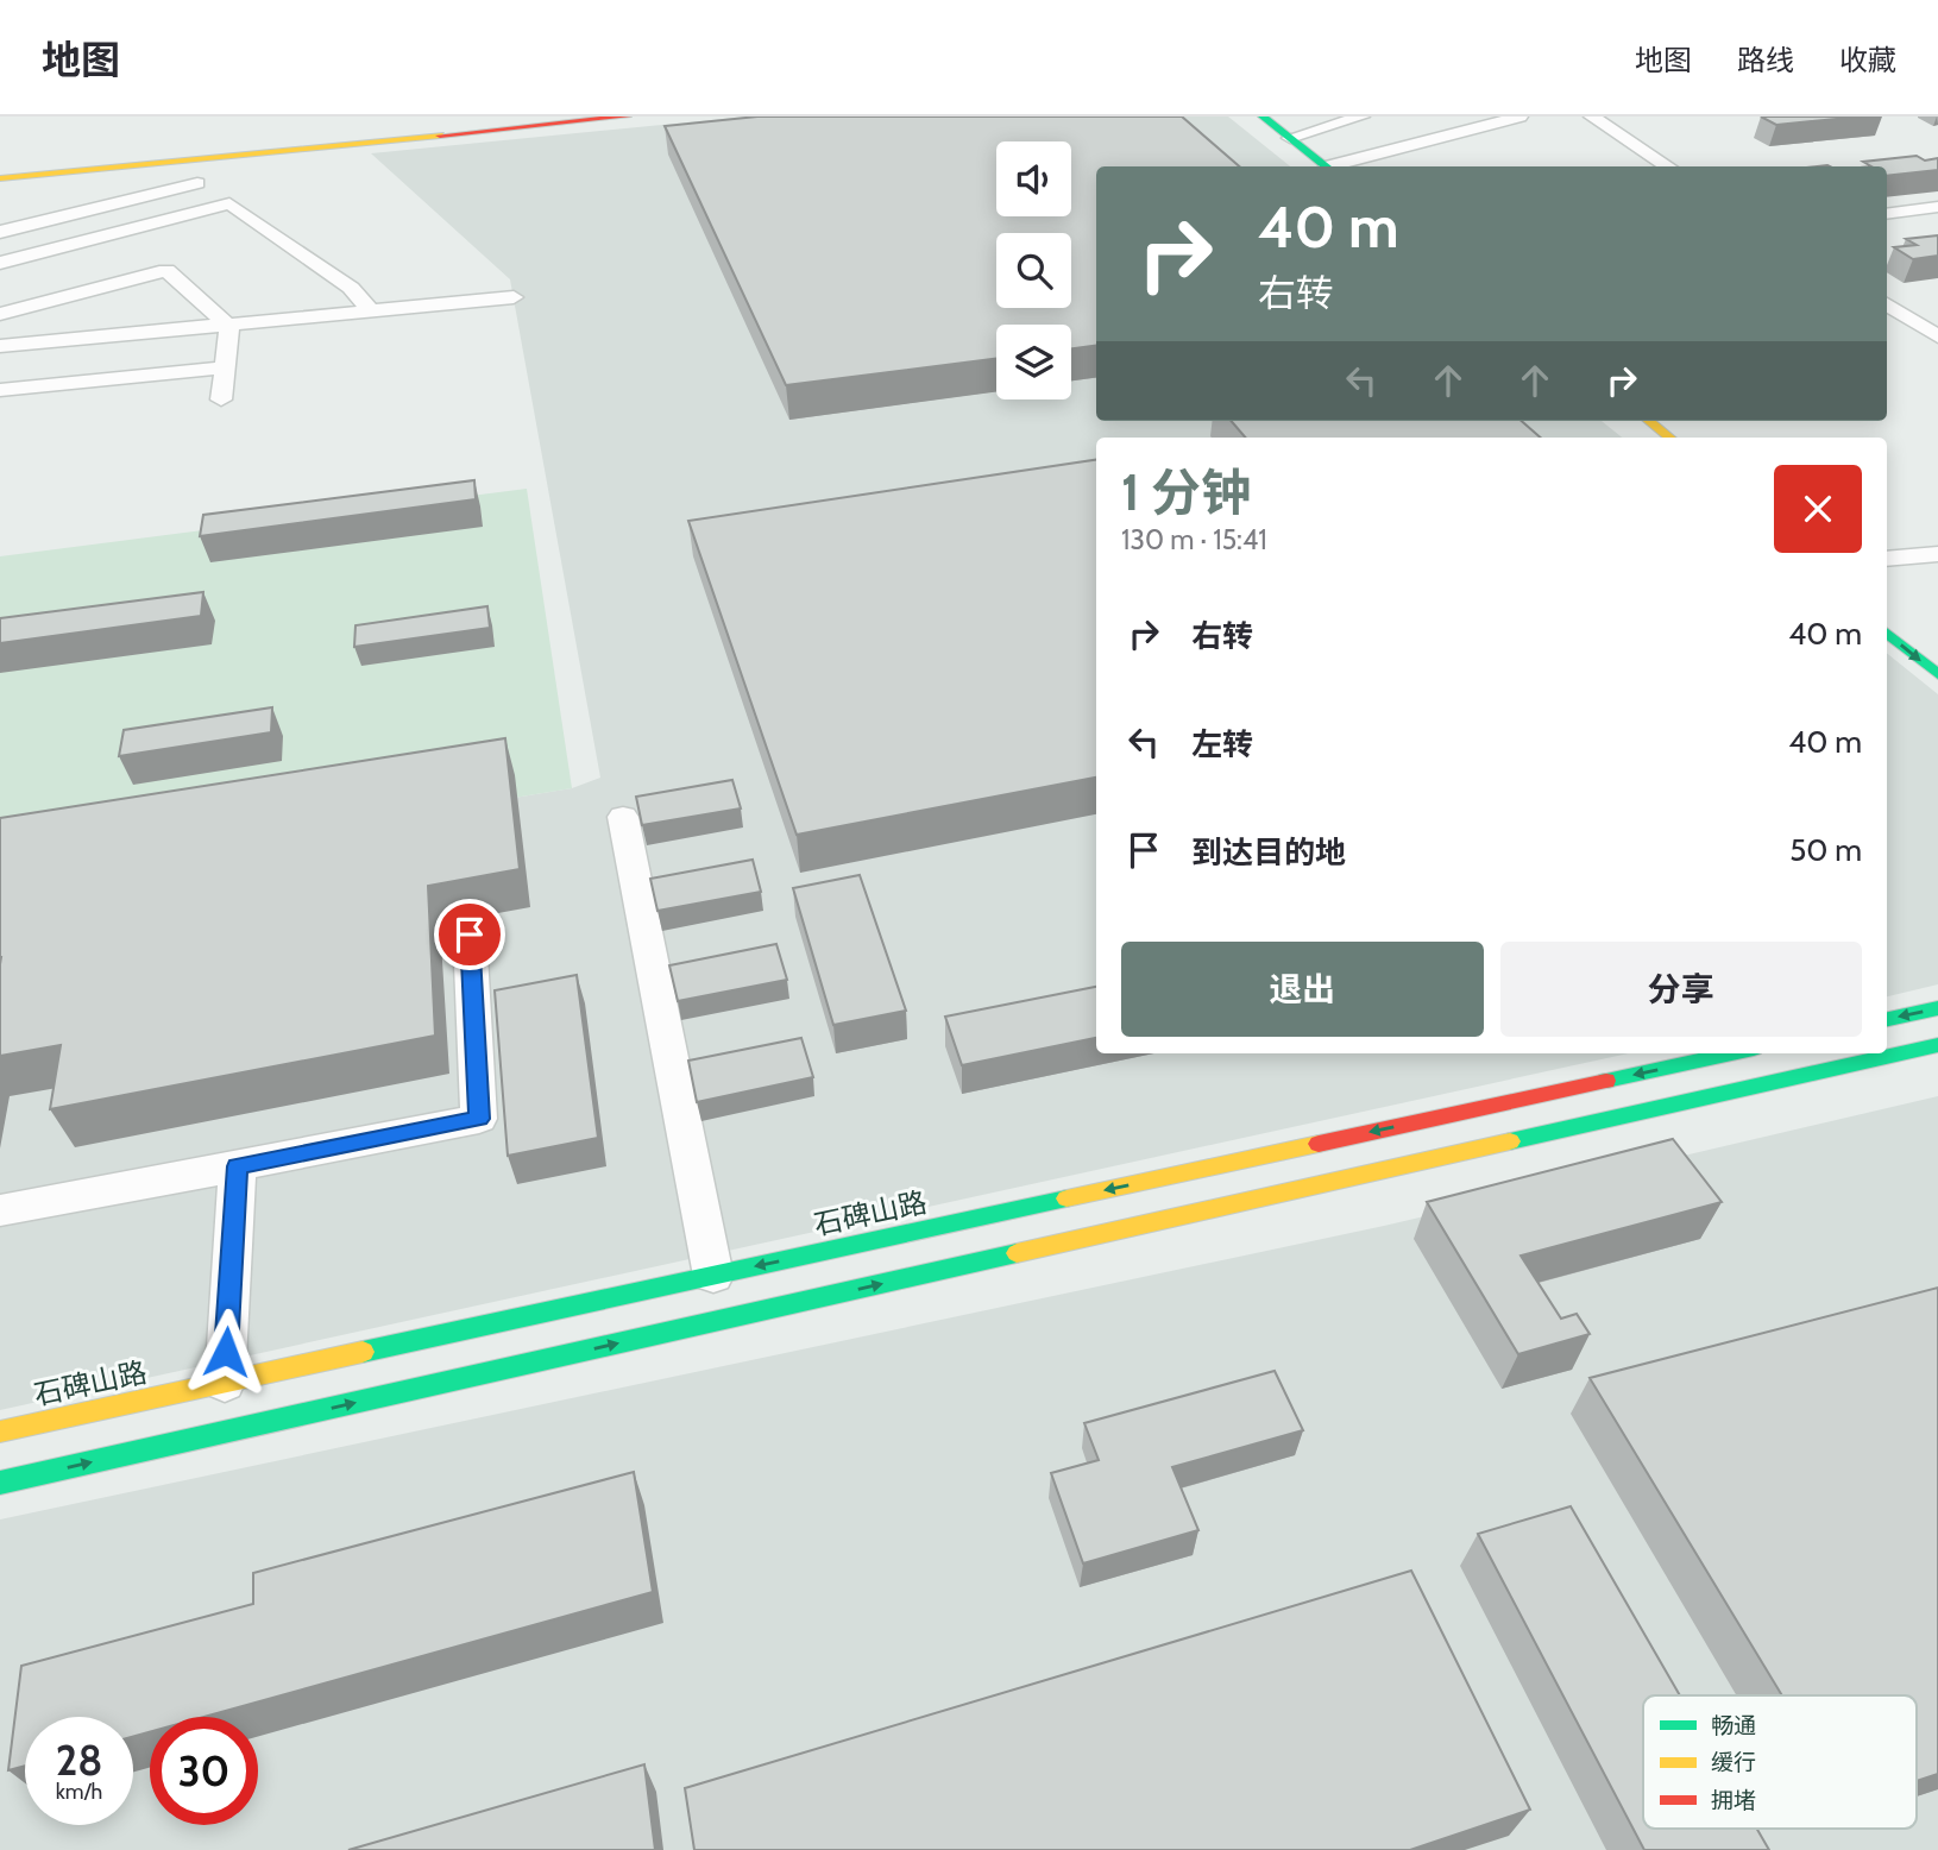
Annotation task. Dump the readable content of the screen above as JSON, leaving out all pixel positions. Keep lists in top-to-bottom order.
{
  "streets": {
    "street": ["石碑山路"]
  },
  "legend": ["畅通", "缓行", "拥堵"],
  "page": {
    "header": "地图",
    "nav": ["地图", "路线", "收藏"],
    "turn": ["40 m", "右转"],
    "heading": ["1 分钟", "130 m · 15:41"],
    "list": [
      {
        "name": "右转",
        "value": "40 m"
      },
      {
        "name": "左转",
        "value": "40 m"
      },
      {
        "name": "到达目的地",
        "value": "50 m"
      }
    ],
    "buttons": ["退出", "分享"],
    "speed": "28 km/h",
    "limit": "30"
  }
}
